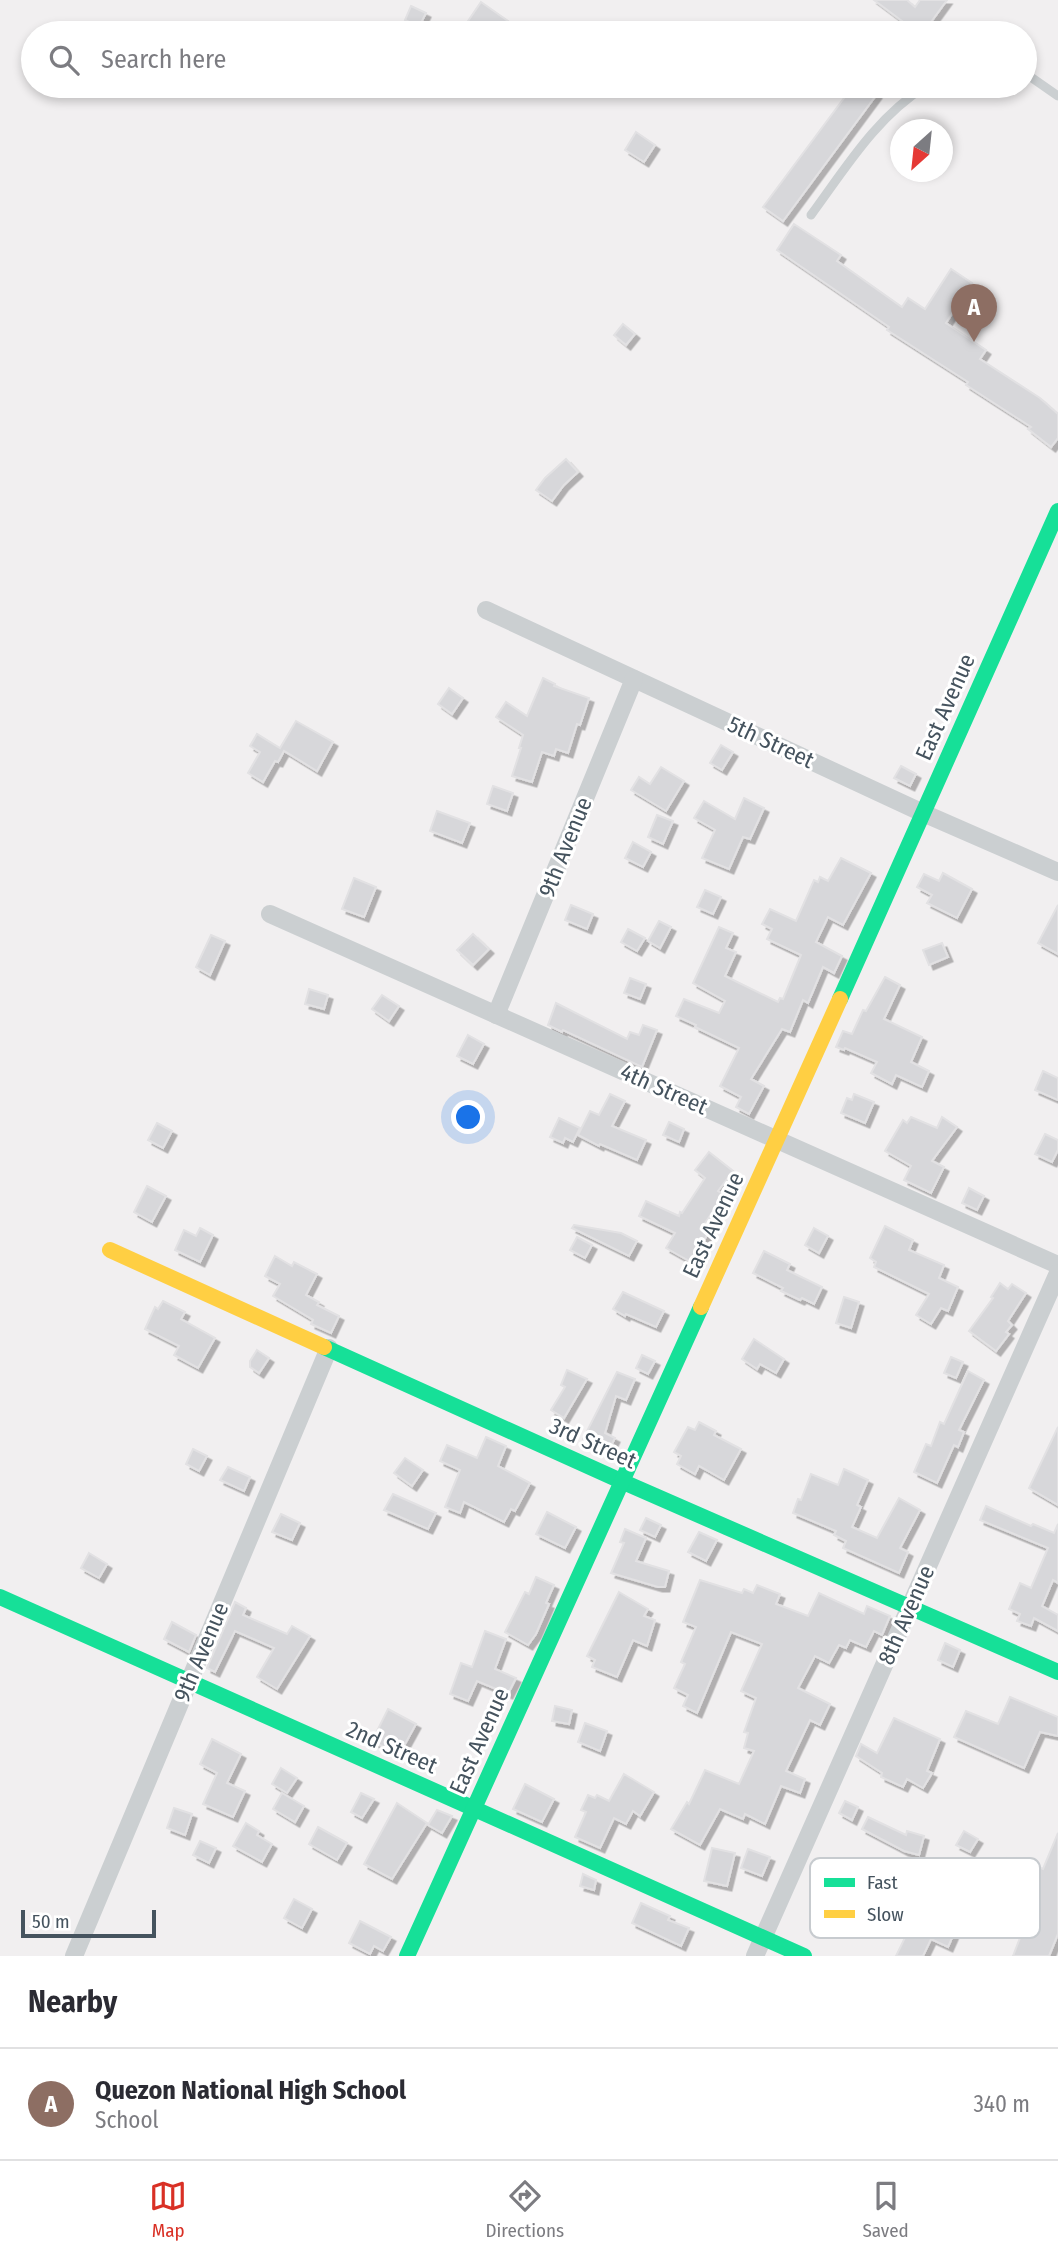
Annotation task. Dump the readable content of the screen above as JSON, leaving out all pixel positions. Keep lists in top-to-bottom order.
{
  "streets": {
    "street": [
      "East Avenue",
      "5th Street",
      "9th Avenue",
      "4th Street",
      "3rd Street",
      "8th Avenue",
      "2nd Street"
    ]
  },
  "crossings": [
    ["East Avenue", "5th Street"],
    ["East Avenue", "4th Street"],
    ["East Avenue", "3rd Street"],
    ["East Avenue", "2nd Street"],
    ["5th Street", "9th Avenue"],
    ["9th Avenue", "4th Street"],
    ["9th Avenue", "3rd Street"],
    ["9th Avenue", "2nd Street"],
    ["3rd Street", "8th Avenue"],
    ["8th Avenue", "2nd Street"]
  ],
  "legend": ["Fast", "Slow"],
  "scale_bar": "50 m",
  "north": "bottom left",
  "page": {
    "search": "Search here",
    "pins": "A",
    "scale": "50 m",
    "heading": "Nearby",
    "list": [
      {
        "mark": "A",
        "name": "Quezon National High School",
        "note": "School",
        "value": "340 m"
      }
    ],
    "nav": ["Map", "Directions", "Saved"]
  }
}
